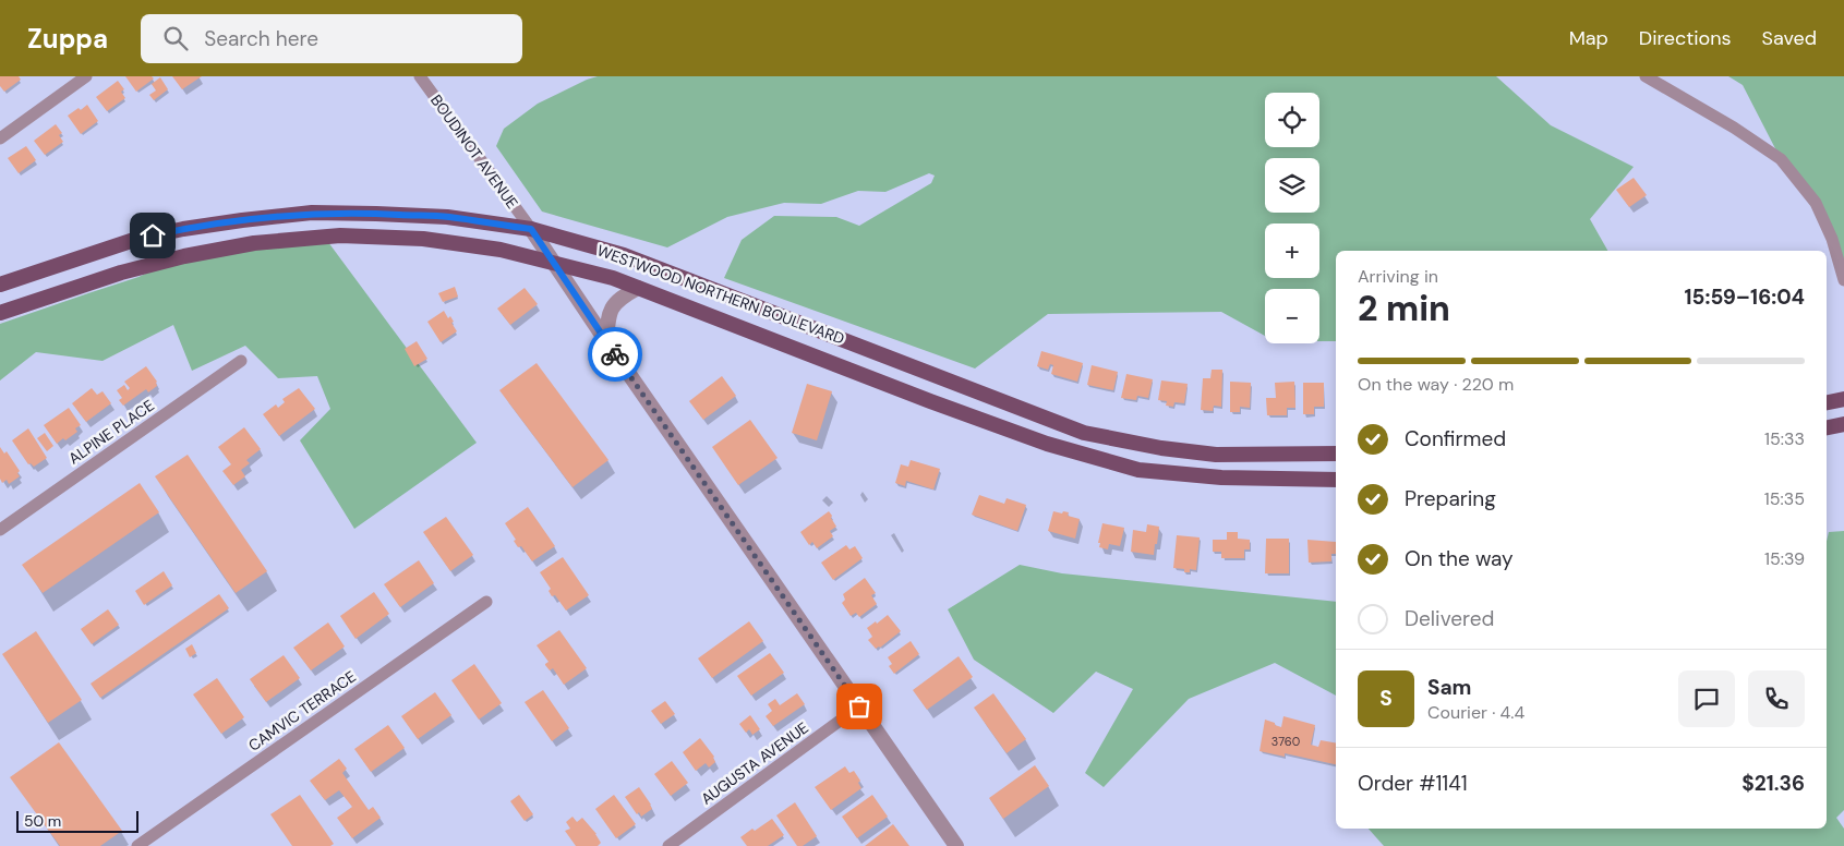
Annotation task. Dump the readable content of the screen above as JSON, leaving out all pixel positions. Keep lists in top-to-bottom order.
{
  "streets": {
    "main road": ["WESTWOOD NORTHERN BOULEVARD"],
    "street": [
      "BOUDINOT AVENUE",
      "ALPINE PLACE",
      "CAMVIC TERRACE",
      "AUGUSTA AVENUE"
    ]
  },
  "crossings": [
    ["BOUDINOT AVENUE", "WESTWOOD NORTHERN BOULEVARD"],
    ["BOUDINOT AVENUE", "AUGUSTA AVENUE"]
  ],
  "house_numbers": ["3760"],
  "scale_bar": "50 m",
  "page": {
    "header": "Zuppa",
    "search": "Search here",
    "nav": ["Map", "Directions", "Saved"],
    "map_buttons": ["+", "−"],
    "heading": ["2 min", "Arriving in", "15:59–16:04"],
    "panel": [
      "Sam",
      "Courier · 4.4",
      "Order #1141",
      "$21.36"
    ],
    "bar": "On the way · 220 m",
    "list": [
      ["Confirmed", "15:33"],
      ["Preparing", "15:35"],
      ["On the way", "15:39"],
      "Delivered"
    ],
    "round": "S",
    "scale": "50 m"
  }
}
